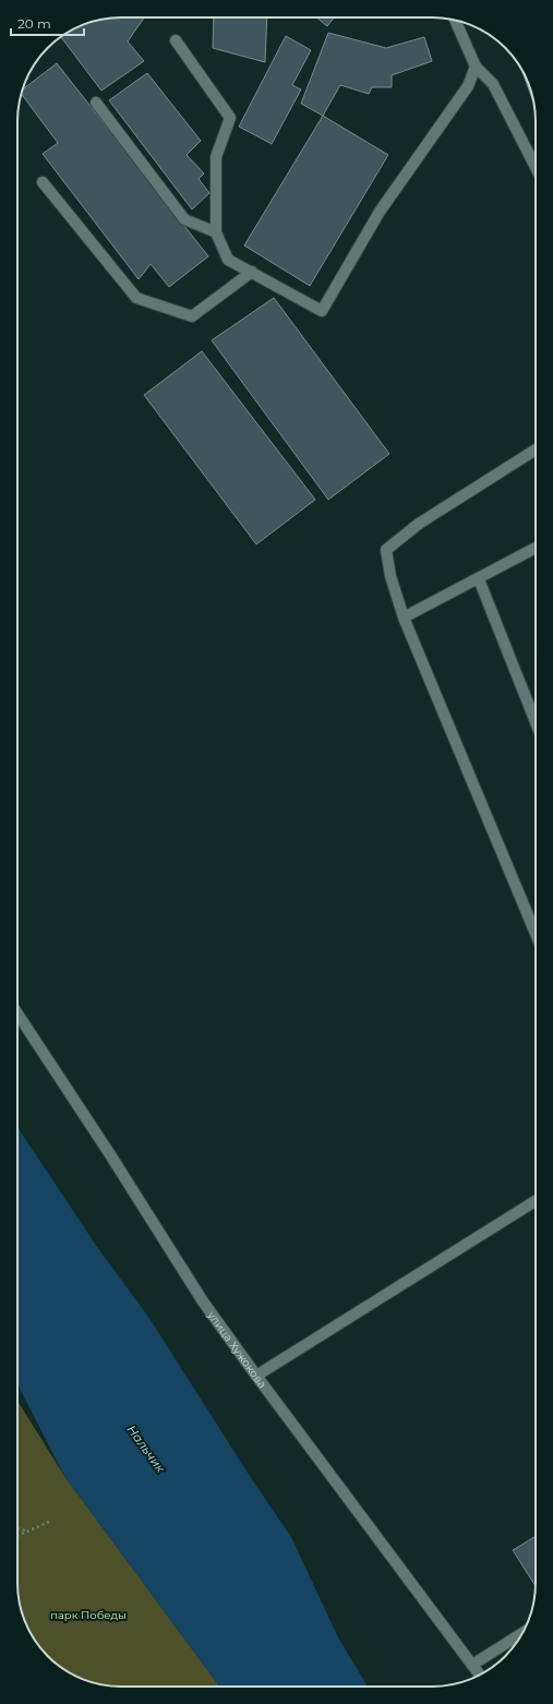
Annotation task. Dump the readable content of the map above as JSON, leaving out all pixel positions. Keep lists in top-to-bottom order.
{
  "streets": {
    "street": ["улица Хужокова"]
  },
  "water": ["Нальчик"],
  "parks": ["парк Победы"],
  "scale_bar": "20 m"
}
